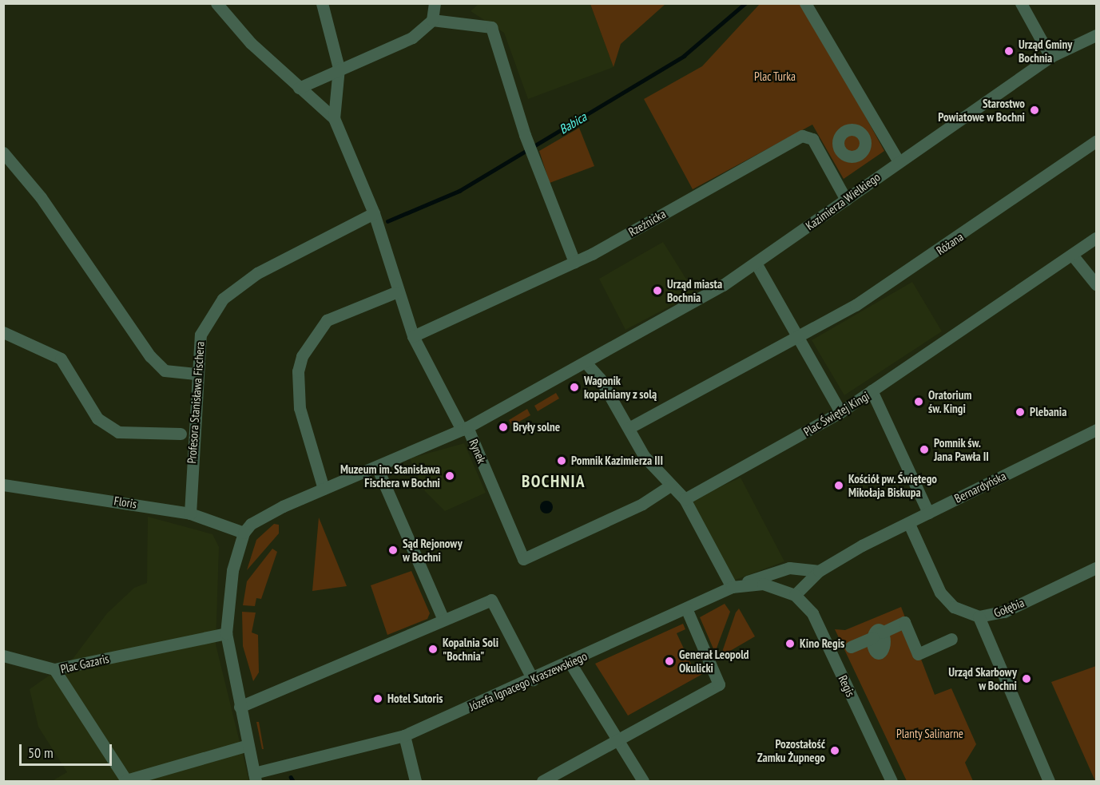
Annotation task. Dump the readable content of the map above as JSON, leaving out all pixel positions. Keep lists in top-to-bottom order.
{
  "streets": {
    "street": [
      "Kazimierza Wielkiego",
      "Rzeźnicka",
      "Różana",
      "Profesora Stanisława Fischera",
      "Plac Świętej Kingi",
      "Rynek",
      "Bernardyńska",
      "Floris",
      "Gołębia",
      "Plac Gazaris",
      "Józefa Ignacego Kraszewskiego",
      "Regis"
    ]
  },
  "crossings": [
    ["Kazimierza Wielkiego", "Rzeźnicka"],
    ["Kazimierza Wielkiego", "Rynek"],
    ["Profesora Stanisława Fischera", "Floris"],
    ["Plac Świętej Kingi", "Bernardyńska"],
    ["Bernardyńska", "Gołębia"],
    ["Bernardyńska", "Józefa Ignacego Kraszewskiego"],
    ["Bernardyńska", "Regis"],
    ["Józefa Ignacego Kraszewskiego", "Regis"]
  ],
  "districts": ["BOCHNIA"],
  "water": ["Babica"],
  "parks": ["Plac Turka", "Planty Salinarne"],
  "places": [
    "Urząd Gminy Bochnia",
    "Starostwo Powiatowe w Bochni",
    "Urząd miasta Bochnia",
    "Wagonik kopalniany z solą",
    "Oratorium św. Kingi",
    "Plebania",
    "Bryły solne",
    "Pomnik św. Jana Pawła II",
    "Pomnik Kazimierza III",
    "Muzeum im. Stanisława Fischera w Bochni",
    "Kościół pw. Świętego Mikołaja Biskupa",
    "Sąd Rejonowy w Bochni",
    "Kino Regis",
    "Kopalnia Soli \"Bochnia\"",
    "Generał Leopold Okulicki",
    "Urząd Skarbowy w Bochni",
    "Hotel Sutoris",
    "Pozostałość Zamku Żupnego"
  ],
  "scale_bar": "50 m"
}
